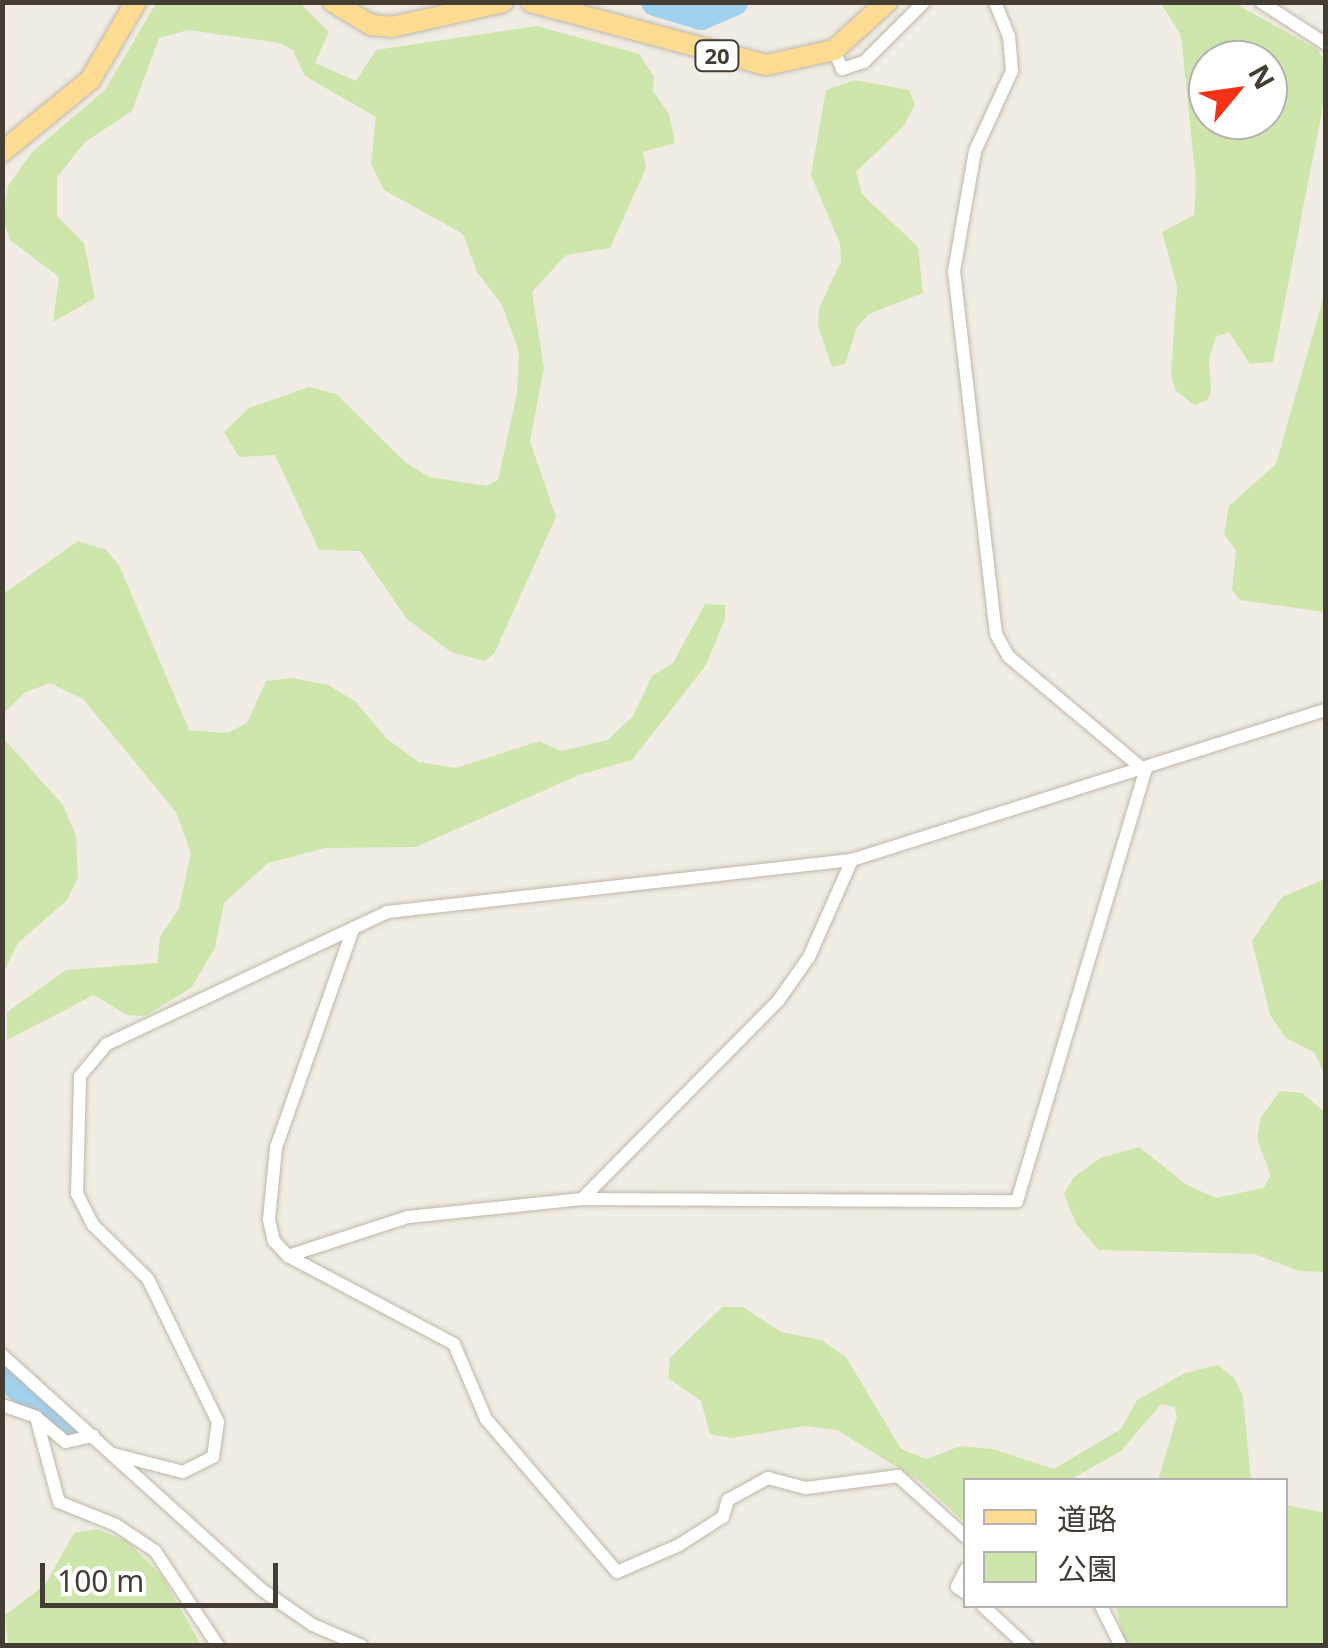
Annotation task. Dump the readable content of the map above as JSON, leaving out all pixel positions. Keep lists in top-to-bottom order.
{
  "streets": {
    "main road": ["20"]
  },
  "legend": ["道路", "公園"],
  "scale_bar": "100 m",
  "north": "top right"
}
